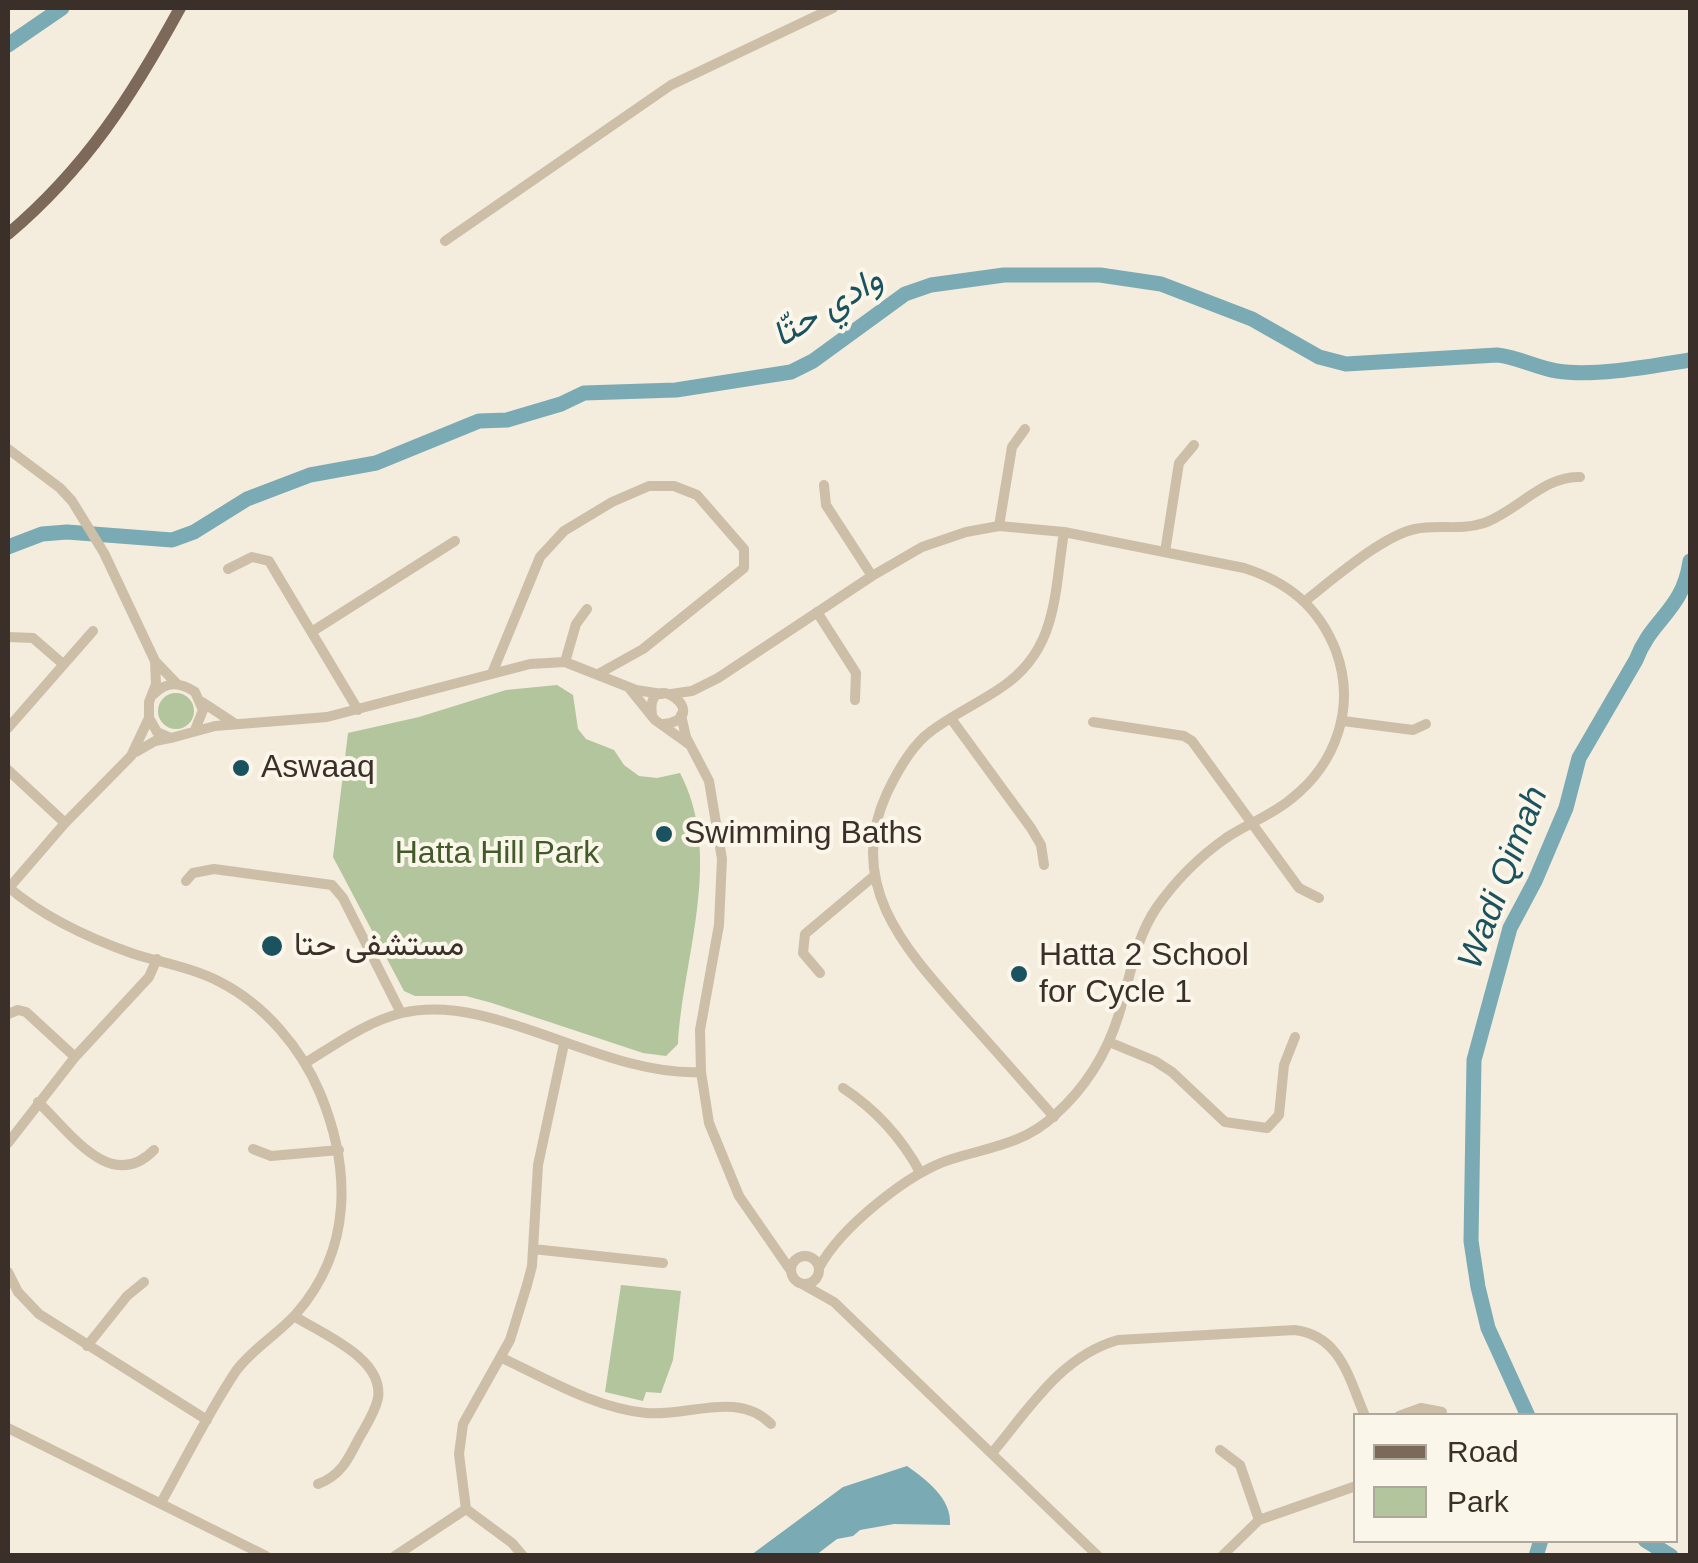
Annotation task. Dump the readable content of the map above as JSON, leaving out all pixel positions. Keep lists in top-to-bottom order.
{
  "water": ["وادي حتّا", "Wadi Qimah"],
  "parks": ["Hatta Hill Park"],
  "places": [
    "Aswaaq",
    "Swimming Baths",
    "مستشفى حتا",
    "Hatta 2 School for Cycle 1"
  ],
  "legend": ["Road", "Park"]
}
